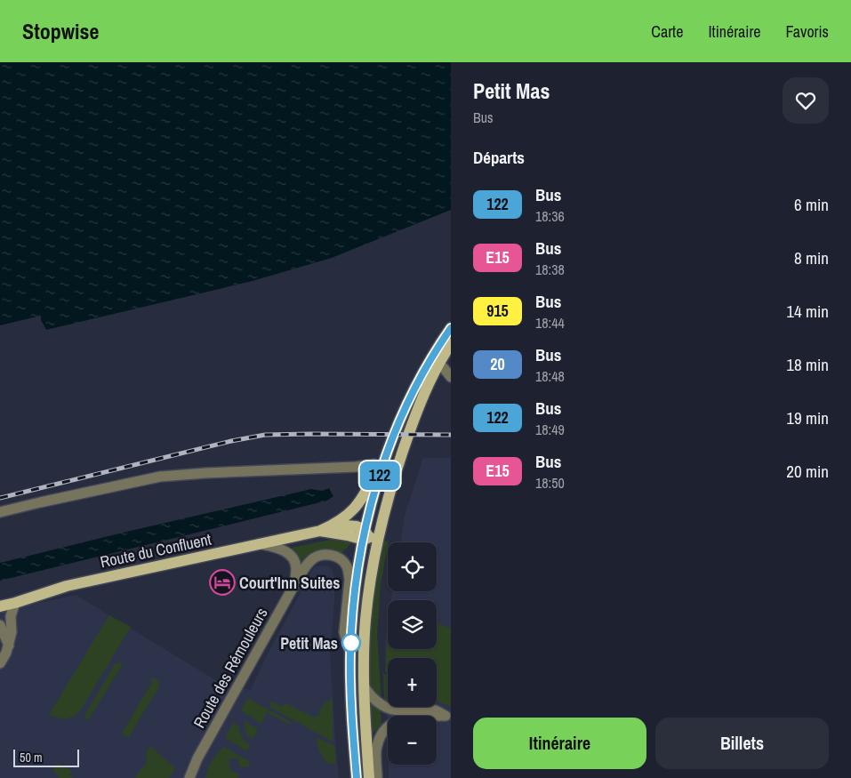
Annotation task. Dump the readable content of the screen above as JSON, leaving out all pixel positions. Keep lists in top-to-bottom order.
{
  "streets": {
    "main road": ["Route du Confluent"],
    "street": ["Route des Rémouleurs"]
  },
  "places": {
    "hotel": ["Court'Inn Suites"],
    "other": ["Petit Mas"]
  },
  "lines": ["bus line 122"],
  "scale_bar": "50 m",
  "page": {
    "header": "Stopwise",
    "nav": ["Carte", "Itinéraire", "Favoris"],
    "on_map": "122",
    "heading": [
      ["Petit Mas", "Bus"],
      "Départs"
    ],
    "list": [
      {
        "mark": "122",
        "name": "Bus",
        "note": "18:36",
        "value": "6 min"
      },
      {
        "mark": "E15",
        "name": "Bus",
        "note": "18:38",
        "value": "8 min"
      },
      {
        "mark": "915",
        "name": "Bus",
        "note": "18:44",
        "value": "14 min"
      },
      {
        "mark": "20",
        "name": "Bus",
        "note": "18:48",
        "value": "18 min"
      },
      {
        "mark": "122",
        "name": "Bus",
        "note": "18:49",
        "value": "19 min"
      },
      {
        "mark": "E15",
        "name": "Bus",
        "note": "18:50",
        "value": "20 min"
      }
    ],
    "map_buttons": ["+", "−"],
    "buttons": ["Itinéraire", "Billets"],
    "scale": "50 m"
  }
}
